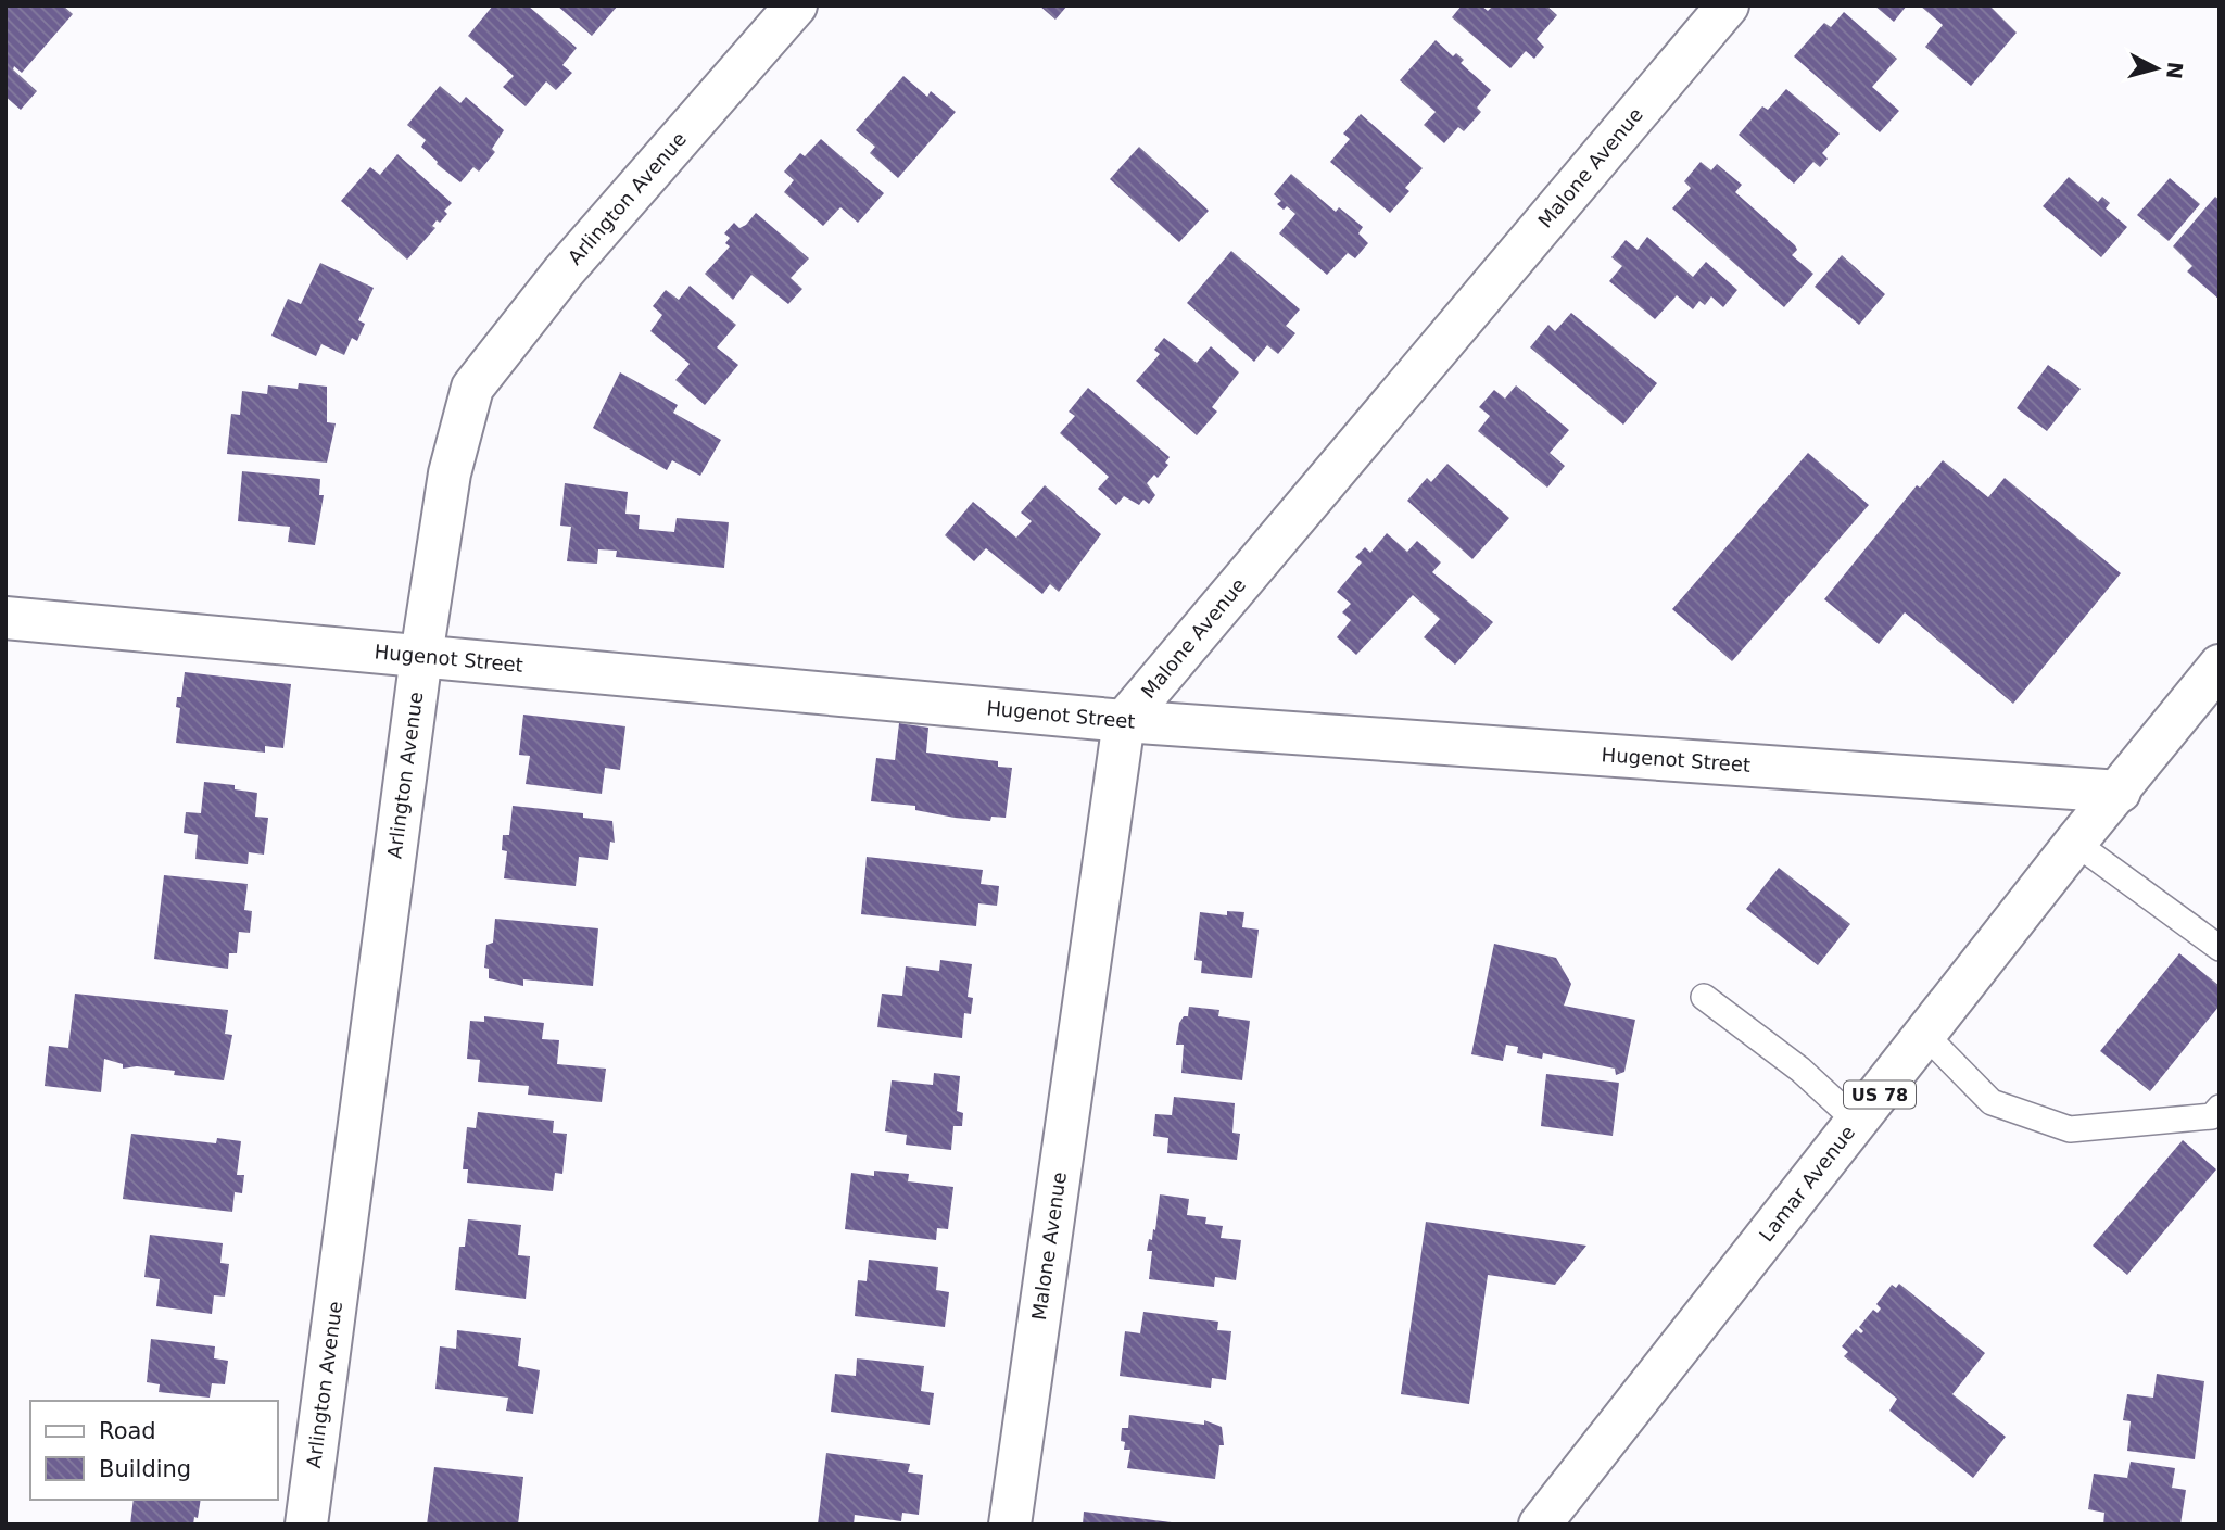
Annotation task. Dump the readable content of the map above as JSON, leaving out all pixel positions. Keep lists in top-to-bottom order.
{
  "streets": {
    "street": [
      "Malone Avenue",
      "Arlington Avenue",
      "Hugenot Street",
      "US 78",
      "Lamar Avenue"
    ]
  },
  "crossings": [
    ["Malone Avenue", "Hugenot Street"],
    ["Arlington Avenue", "Hugenot Street"],
    ["Hugenot Street", "Lamar Avenue"]
  ],
  "legend": ["Road", "Building"],
  "north": "right"
}
